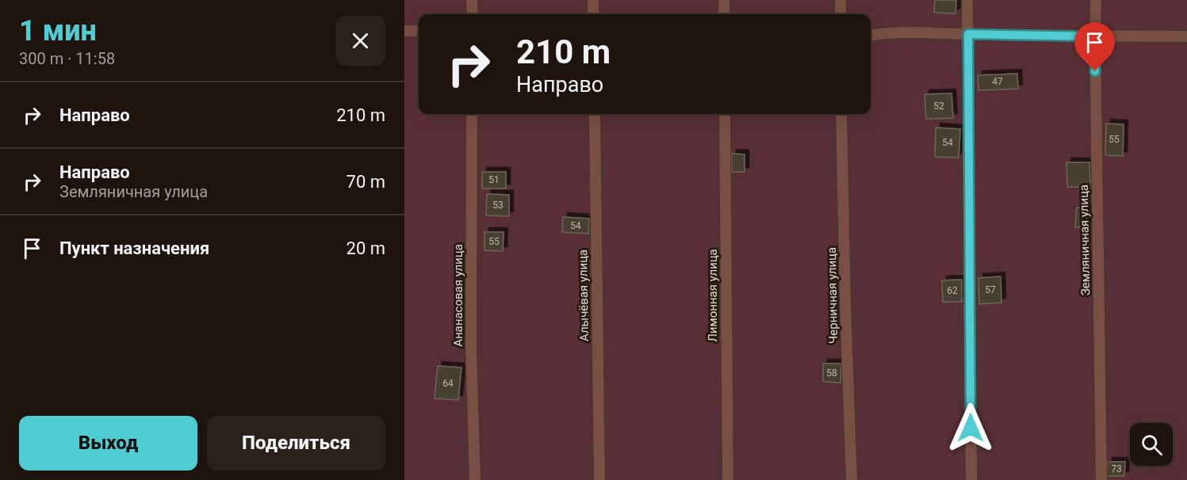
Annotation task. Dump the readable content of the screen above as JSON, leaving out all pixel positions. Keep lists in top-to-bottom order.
{
  "streets": {
    "street": [
      "Земляничная улица",
      "Ананасовая улица",
      "Алычёвая улица",
      "Лимонная улица",
      "Черничная улица"
    ]
  },
  "house_numbers": [
    "47",
    "52",
    "55",
    "54",
    "51",
    "53",
    "54",
    "55",
    "57",
    "62",
    "58",
    "64",
    "73"
  ],
  "page": {
    "heading": ["1 мин", "300 m · 11:58"],
    "turn": ["210 m", "Направо"],
    "list": [
      {
        "name": "Направо",
        "value": "210 m"
      },
      {
        "name": "Направо",
        "note": "Земляничная улица",
        "value": "70 m"
      },
      {
        "name": "Пункт назначения",
        "value": "20 m"
      }
    ],
    "buttons": ["Выход", "Поделиться"]
  }
}
